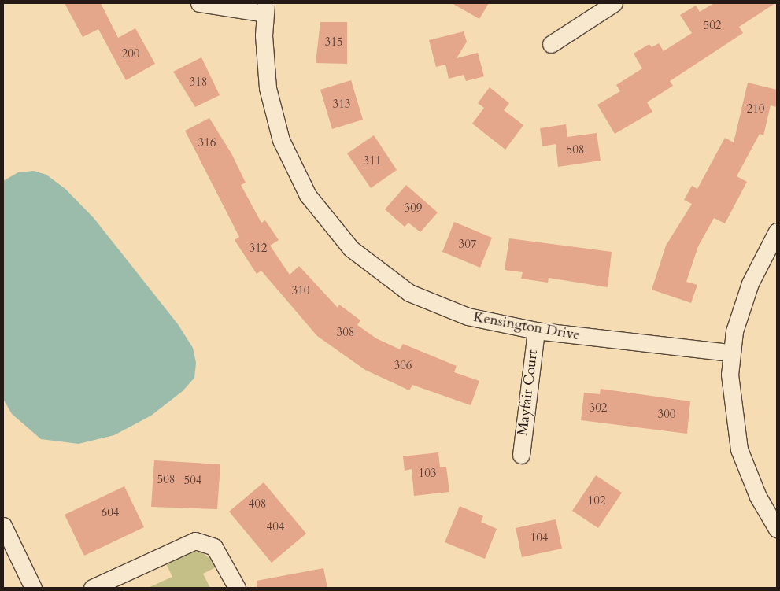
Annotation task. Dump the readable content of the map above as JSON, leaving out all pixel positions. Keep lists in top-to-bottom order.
{
  "streets": {
    "street": ["Kensington Drive", "Mayfair Court"]
  },
  "crossings": [
    ["Kensington Drive", "Mayfair Court"]
  ],
  "house_numbers": [
    "502",
    "315",
    "200",
    "318",
    "313",
    "210",
    "316",
    "508",
    "311",
    "309",
    "307",
    "312",
    "310",
    "308",
    "306",
    "302",
    "300",
    "103",
    "508",
    "504",
    "102",
    "408",
    "604",
    "404",
    "104"
  ]
}
